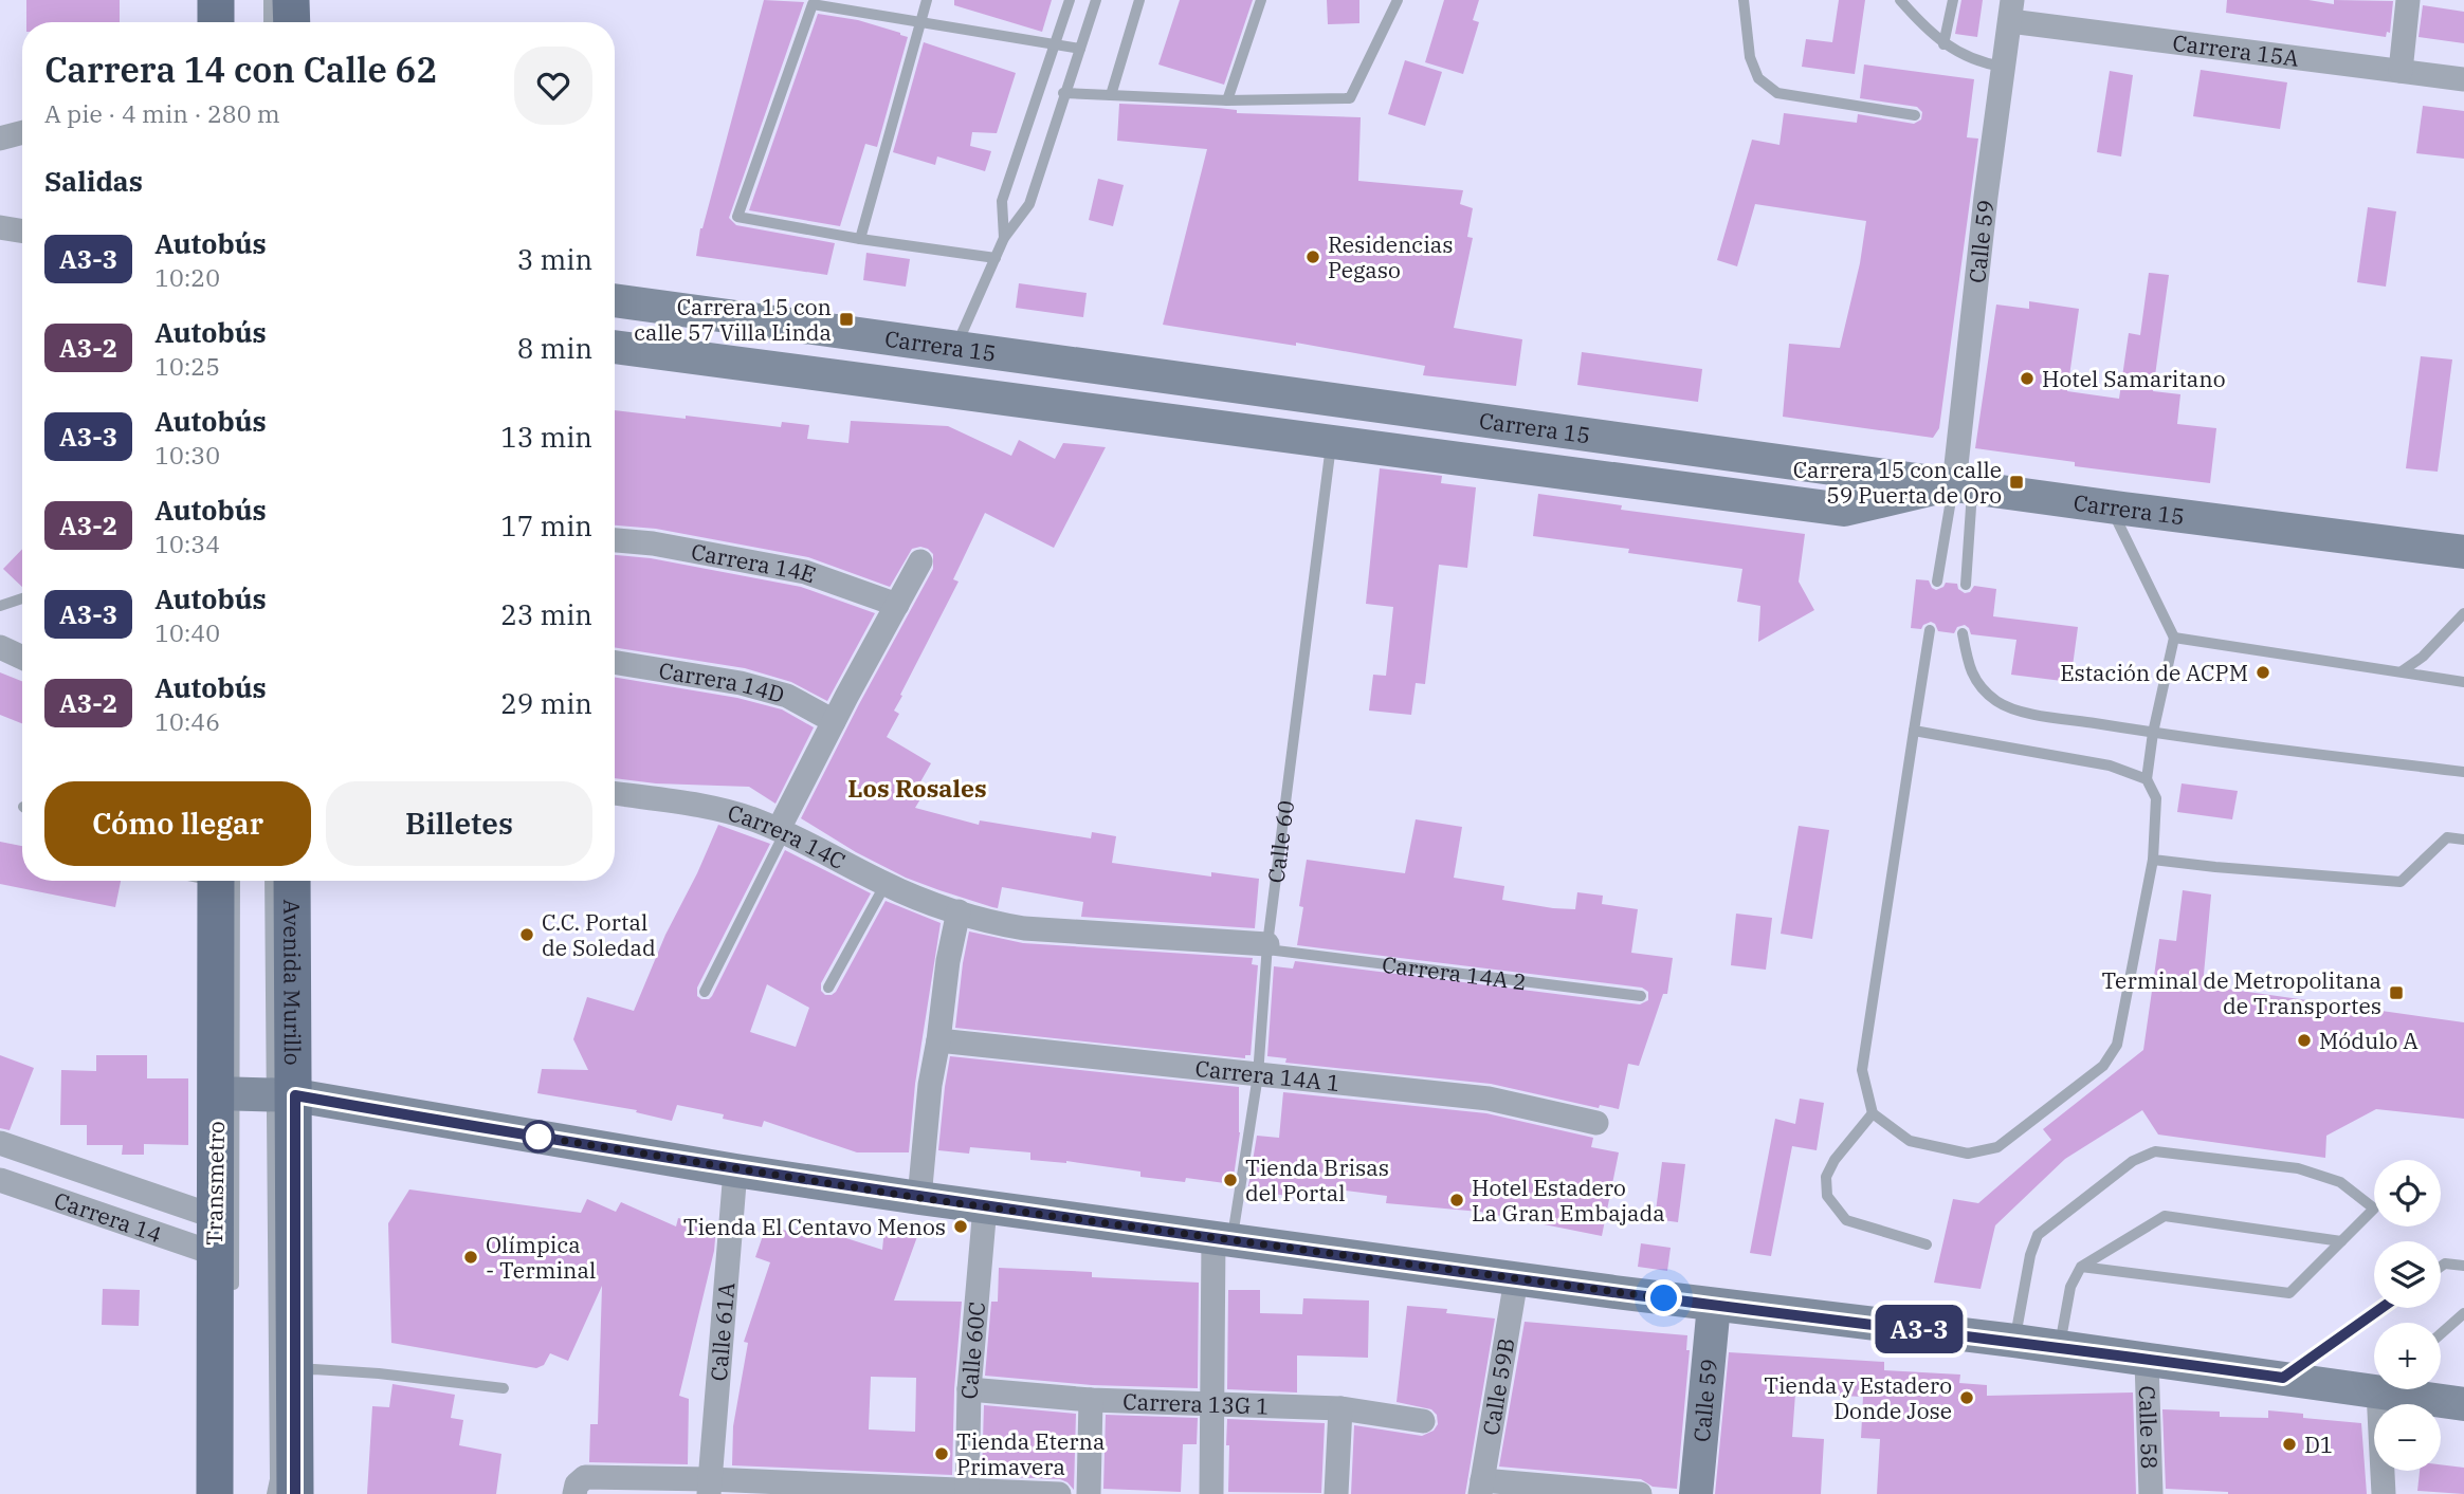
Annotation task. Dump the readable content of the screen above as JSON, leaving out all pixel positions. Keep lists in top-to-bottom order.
{
  "streets": {
    "main road": ["Calle 59", "Carrera 15", "Avenida Murillo"],
    "street": [
      "Carrera 15A",
      "Carrera 14E",
      "Carrera 14D",
      "Carrera 14C",
      "Calle 60",
      "Carrera 14A 2",
      "Carrera 14A 1",
      "Carrera 14",
      "Calle 61A",
      "Calle 60C",
      "Calle 59B",
      "Carrera 13G 1",
      "Calle 58"
    ],
    "lane": ["Transmetro"]
  },
  "crossings": [
    ["Carrera 15A", "Calle 59"],
    ["Calle 59", "Carrera 15"],
    ["Carrera 15", "Calle 60"],
    ["Carrera 14C", "Carrera 14A 2"],
    ["Calle 60", "Carrera 14A 2"],
    ["Calle 60", "Carrera 14A 1"],
    ["Calle 60", "Carrera 13G 1"],
    ["Calle 60C", "Carrera 13G 1"]
  ],
  "districts": ["Los Rosales"],
  "places": {
    "other": [
      "Residencias Pegaso",
      "Hotel Samaritano",
      "Estación de ACPM",
      "C.C. Portal de Soledad",
      "Módulo A",
      "Tienda Brisas del Portal",
      "Hotel Estadero La Gran Embajada",
      "Tienda El Centavo Menos",
      "Olímpica - Terminal",
      "Tienda y Estadero Donde Jose",
      "D1",
      "Tienda Eterna Primavera"
    ],
    "transit": ["Carrera 15 con calle 57 Villa Linda", "Carrera 15 con calle 59 Puerta de Oro", "Terminal de Metropolitana de Transportes"]
  },
  "lines": ["bus line A3-3"],
  "page": {
    "on_map": "A3-3",
    "heading": [
      ["Carrera 14 con Calle 62", "A pie · 4 min · 280 m"],
      "Salidas"
    ],
    "list": [
      {
        "mark": "A3-3",
        "name": "Autobús",
        "note": "10:20",
        "value": "3 min"
      },
      {
        "mark": "A3-2",
        "name": "Autobús",
        "note": "10:25",
        "value": "8 min"
      },
      {
        "mark": "A3-3",
        "name": "Autobús",
        "note": "10:30",
        "value": "13 min"
      },
      {
        "mark": "A3-2",
        "name": "Autobús",
        "note": "10:34",
        "value": "17 min"
      },
      {
        "mark": "A3-3",
        "name": "Autobús",
        "note": "10:40",
        "value": "23 min"
      },
      {
        "mark": "A3-2",
        "name": "Autobús",
        "note": "10:46",
        "value": "29 min"
      }
    ],
    "buttons": ["Cómo llegar", "Billetes"],
    "map_buttons": ["+", "−"]
  }
}
